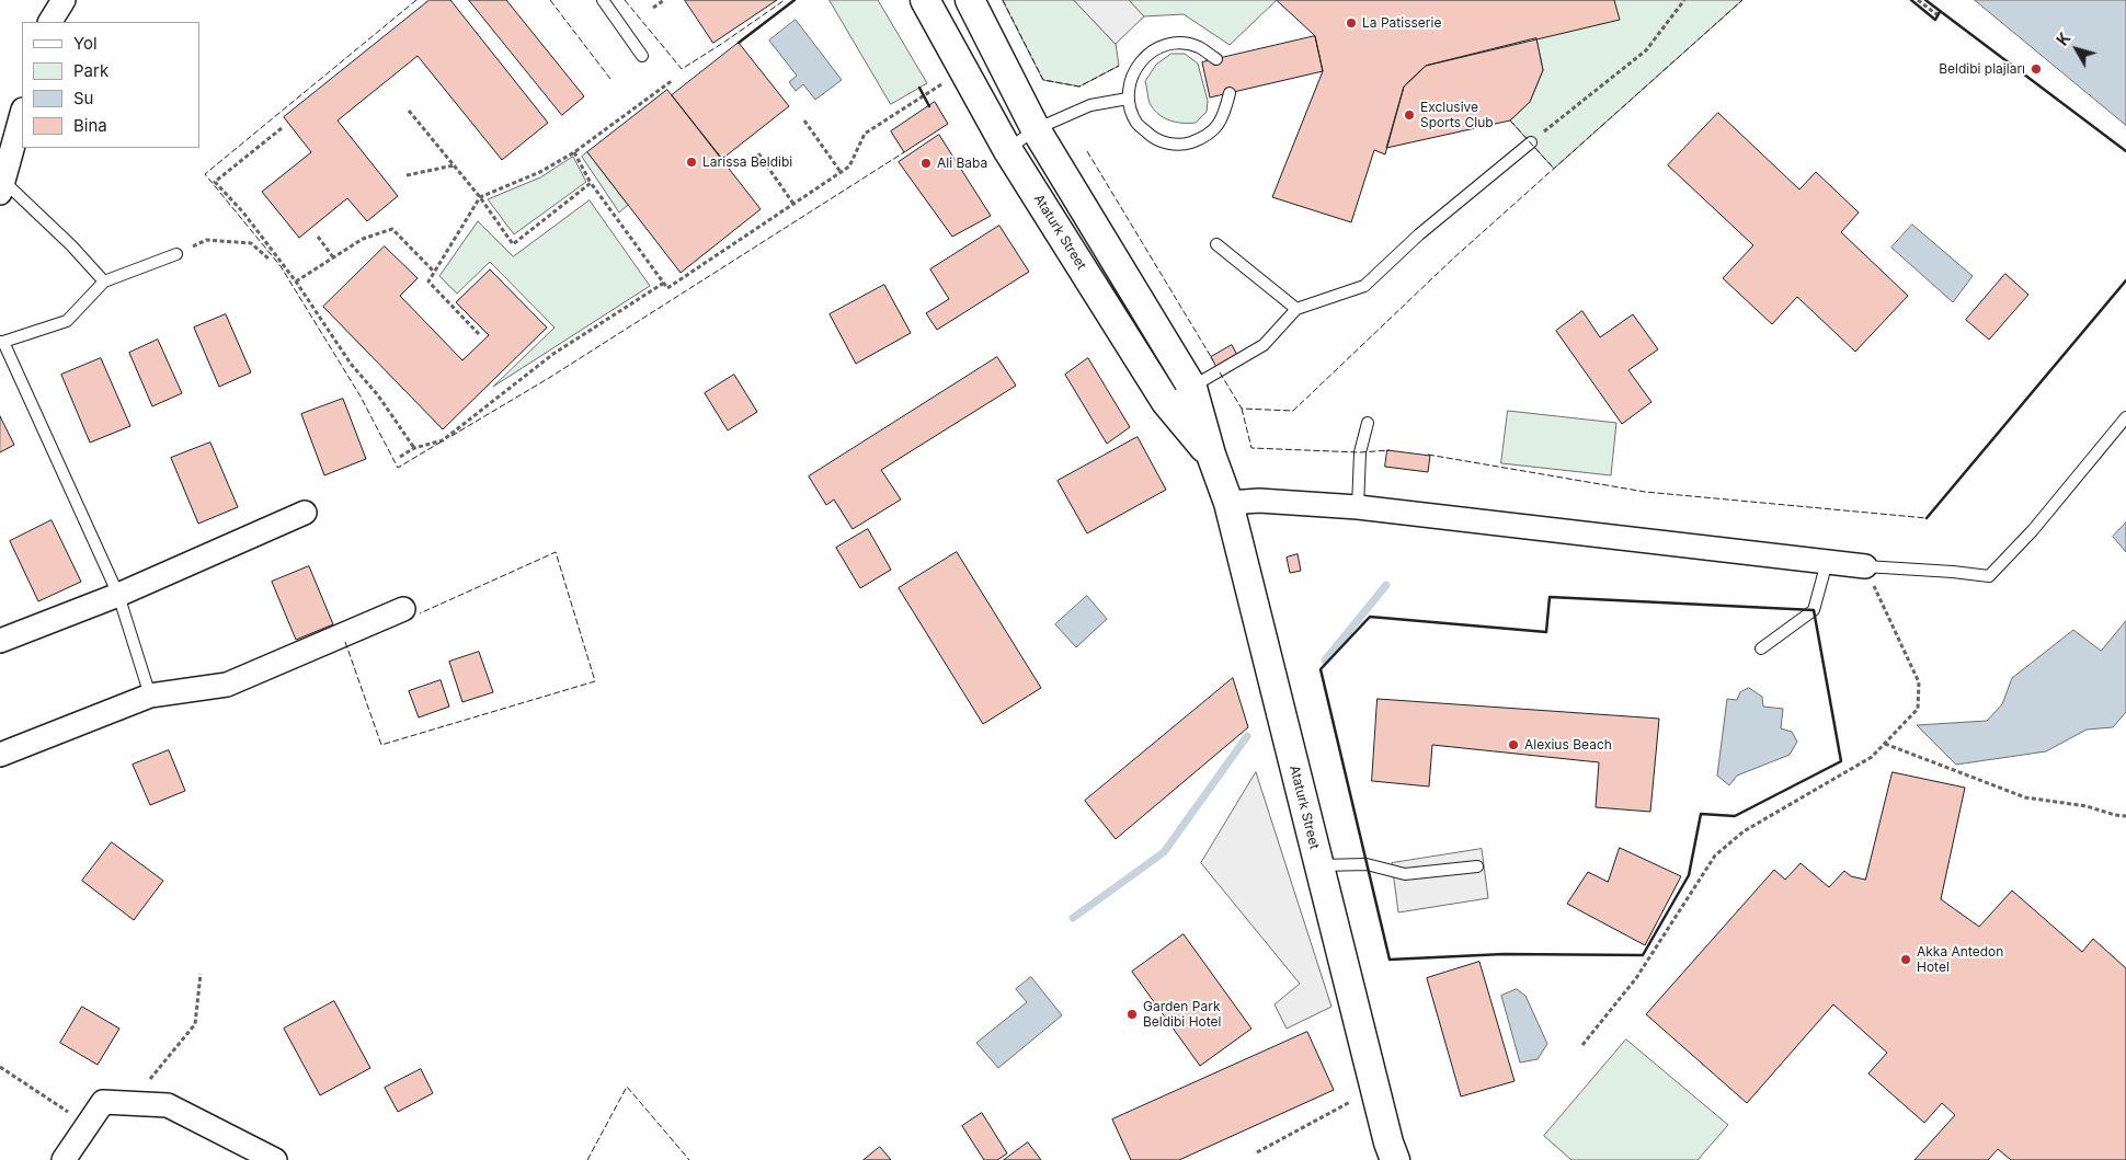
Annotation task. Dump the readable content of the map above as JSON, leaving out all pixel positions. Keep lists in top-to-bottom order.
{
  "streets": {
    "street": ["Ataturk Street"]
  },
  "places": [
    "La Patisserie",
    "Beldibi plajları",
    "Exclusive Sports Club",
    "Larissa Beldibi",
    "Ali Baba",
    "Alexius Beach",
    "Akka Antedon Hotel",
    "Garden Park Beldibi Hotel"
  ],
  "legend": [
    "Yol",
    "Park",
    "Su",
    "Bina"
  ],
  "north": "top left"
}
